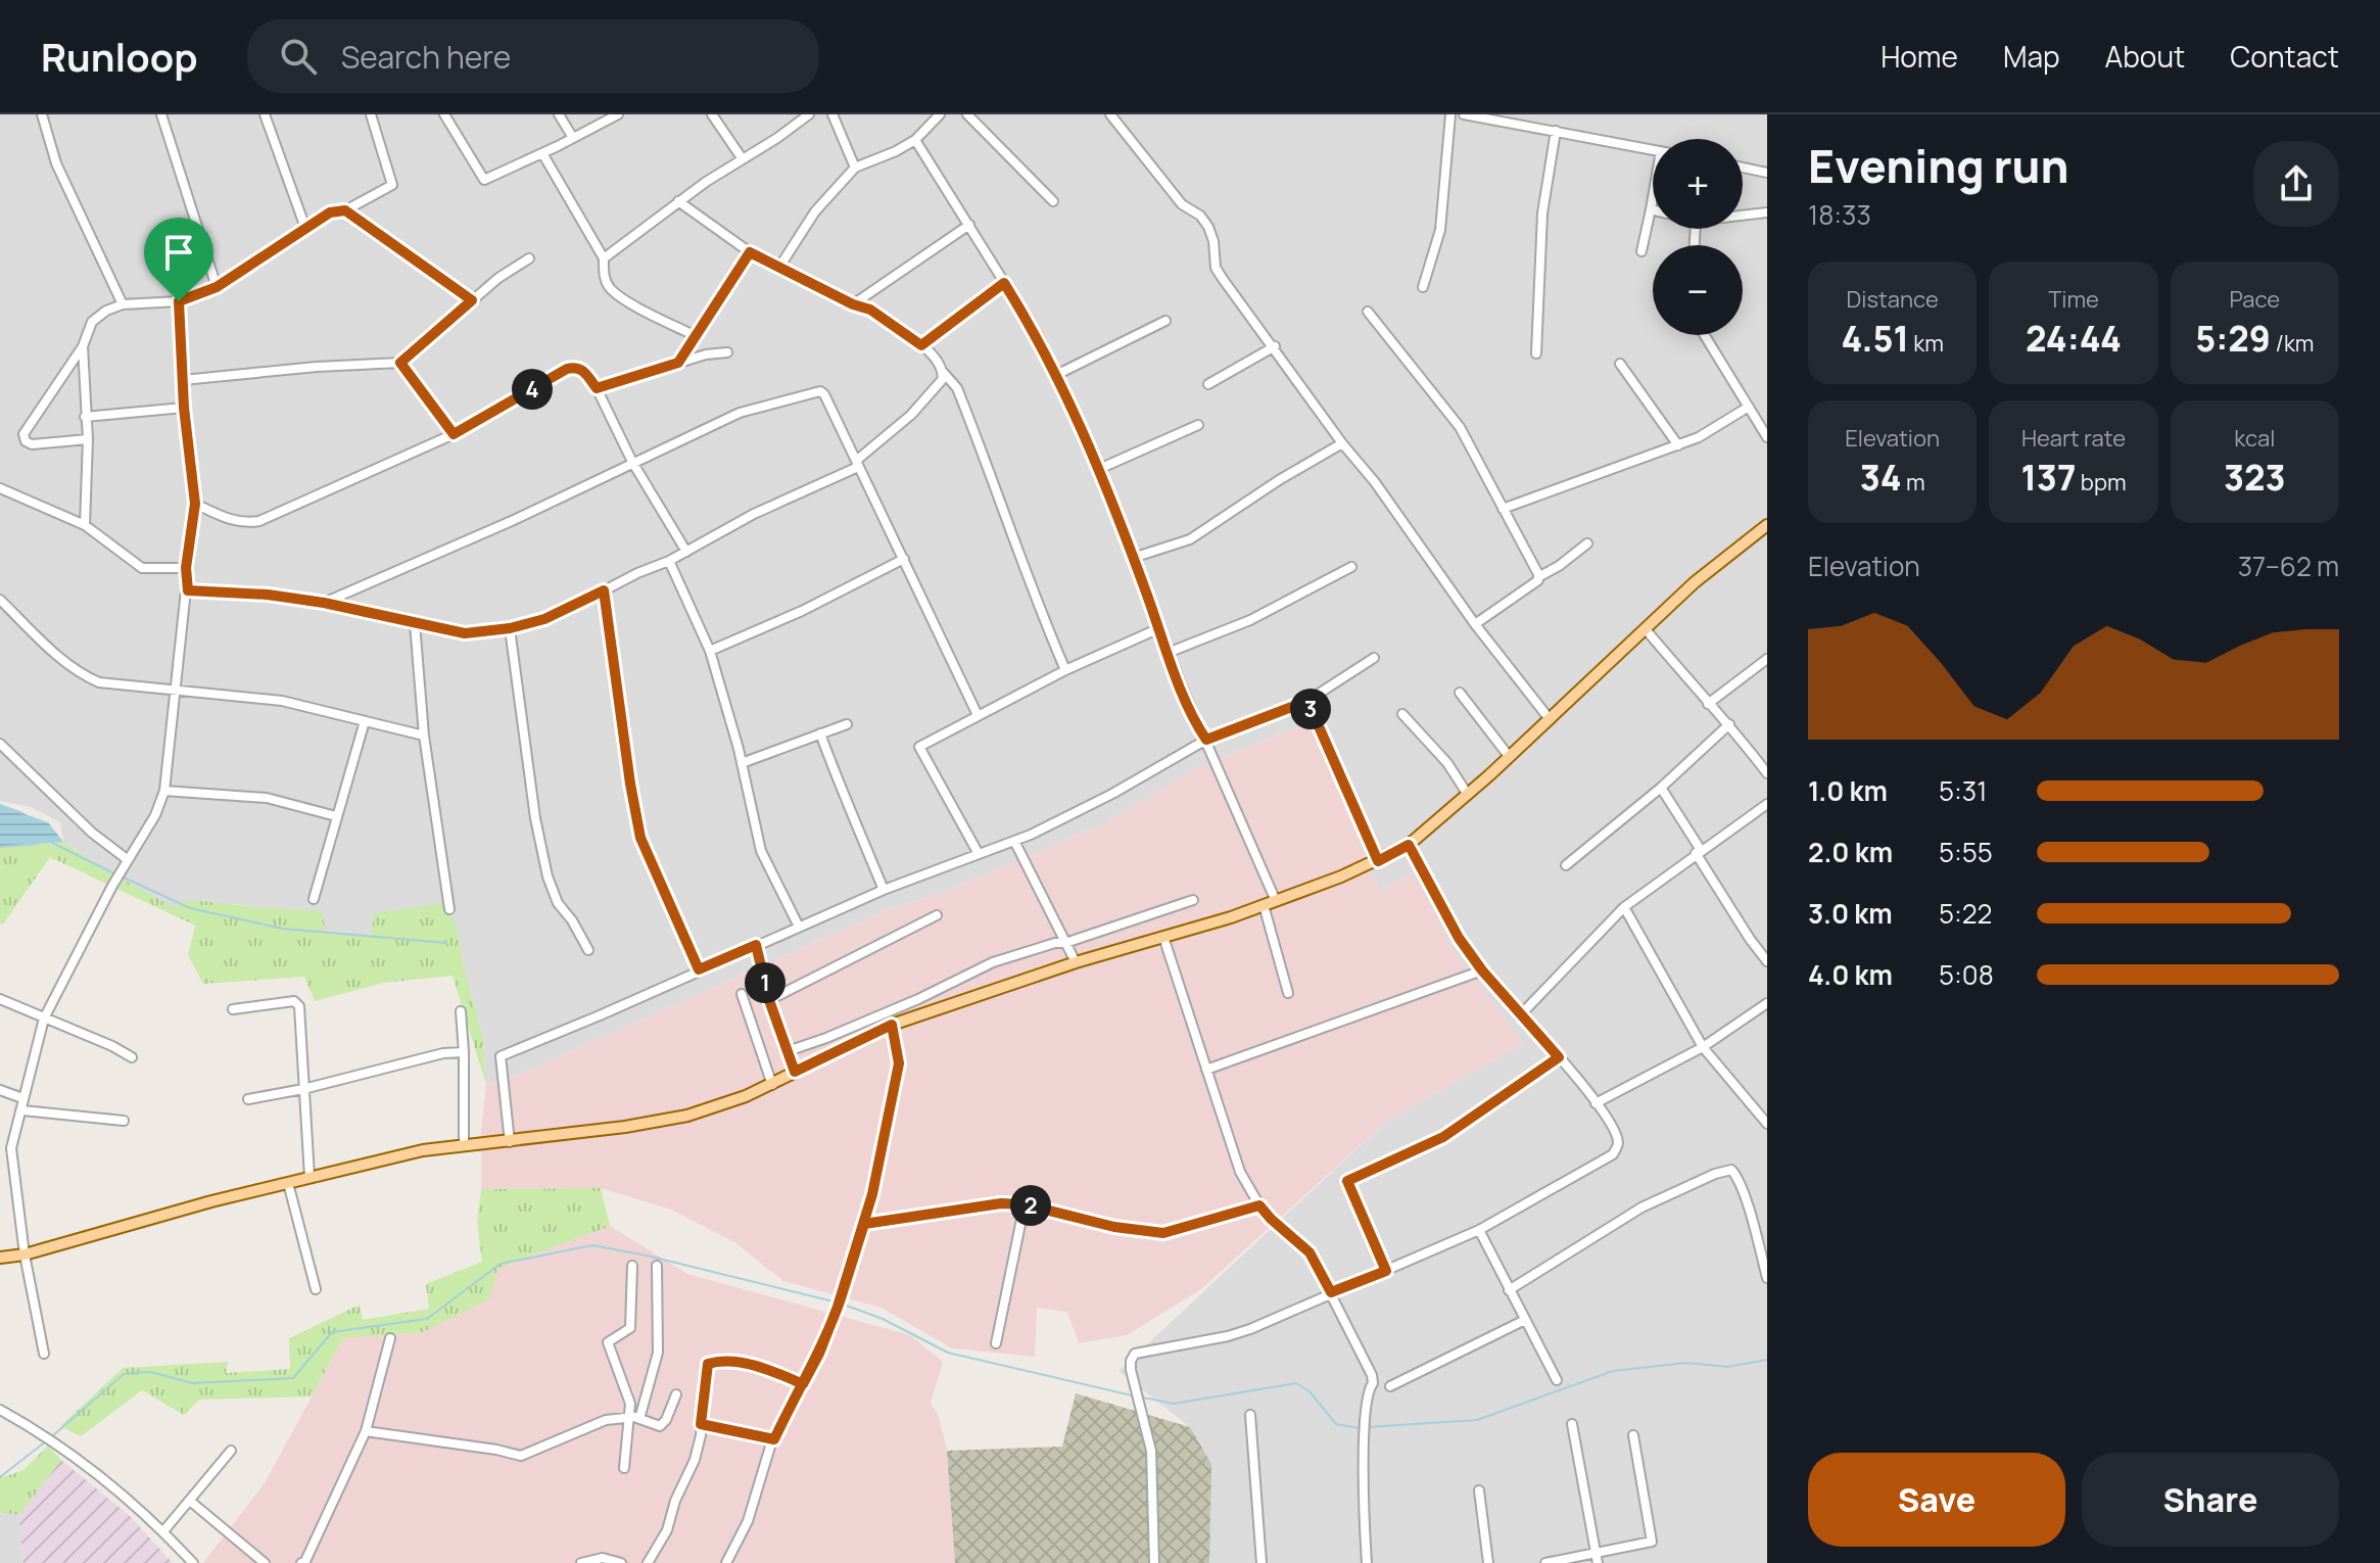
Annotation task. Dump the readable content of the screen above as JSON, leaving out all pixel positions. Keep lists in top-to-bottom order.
{
  "page": {
    "header": "Runloop",
    "search": "Search here",
    "nav": [
      "Home",
      "Map",
      "About",
      "Contact"
    ],
    "heading": ["Evening run", "18:33"],
    "map_buttons": ["+", "−"],
    "stats": [
      ["Distance", "4.51 km"],
      ["Time", "24:44"],
      ["Pace", "5:29 /km"],
      ["Elevation", "34 m"],
      ["Heart rate", "137 bpm"],
      ["kcal", "323"]
    ],
    "pins": [
      "4",
      "3",
      "1",
      "2"
    ],
    "chart": ["Elevation", "37–62 m"],
    "list": [
      {
        "name": "1.0 km",
        "note": "5:31"
      },
      {
        "name": "2.0 km",
        "note": "5:55"
      },
      {
        "name": "3.0 km",
        "note": "5:22"
      },
      {
        "name": "4.0 km",
        "note": "5:08"
      }
    ],
    "buttons": ["Save", "Share"]
  }
}
